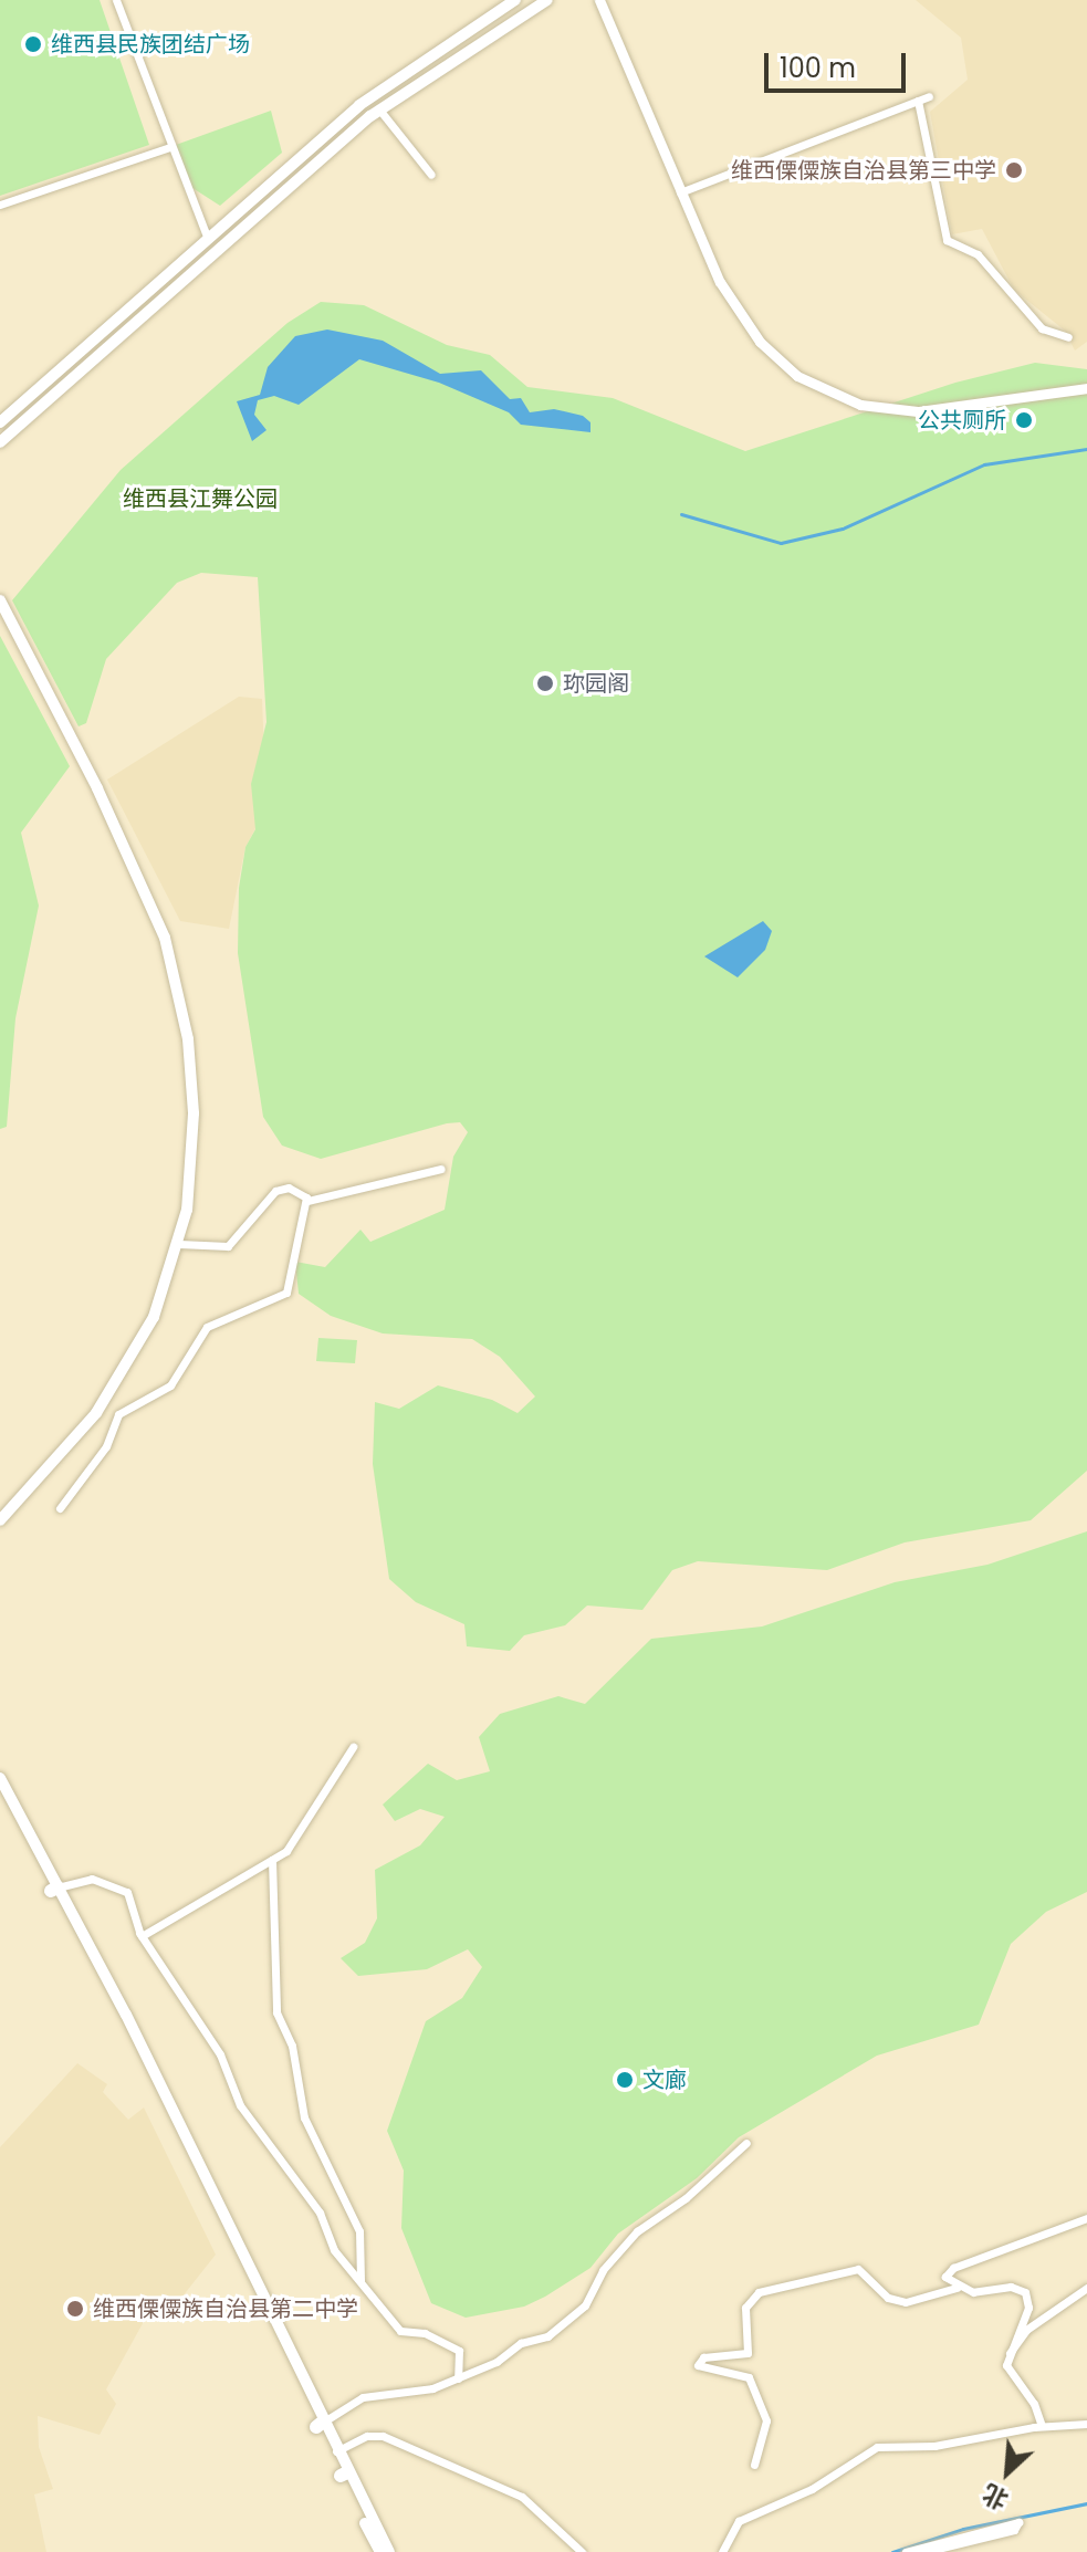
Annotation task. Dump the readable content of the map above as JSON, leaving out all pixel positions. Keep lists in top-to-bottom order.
{
  "parks": ["维西县江舞公园"],
  "places": [
    "维西县民族团结广场",
    "维西傈僳族自治县第三中学",
    "公共厕所",
    "珎园阁",
    "文廊",
    "维西傈僳族自治县第二中学"
  ],
  "scale_bar": "100 m",
  "north": "bottom left"
}
